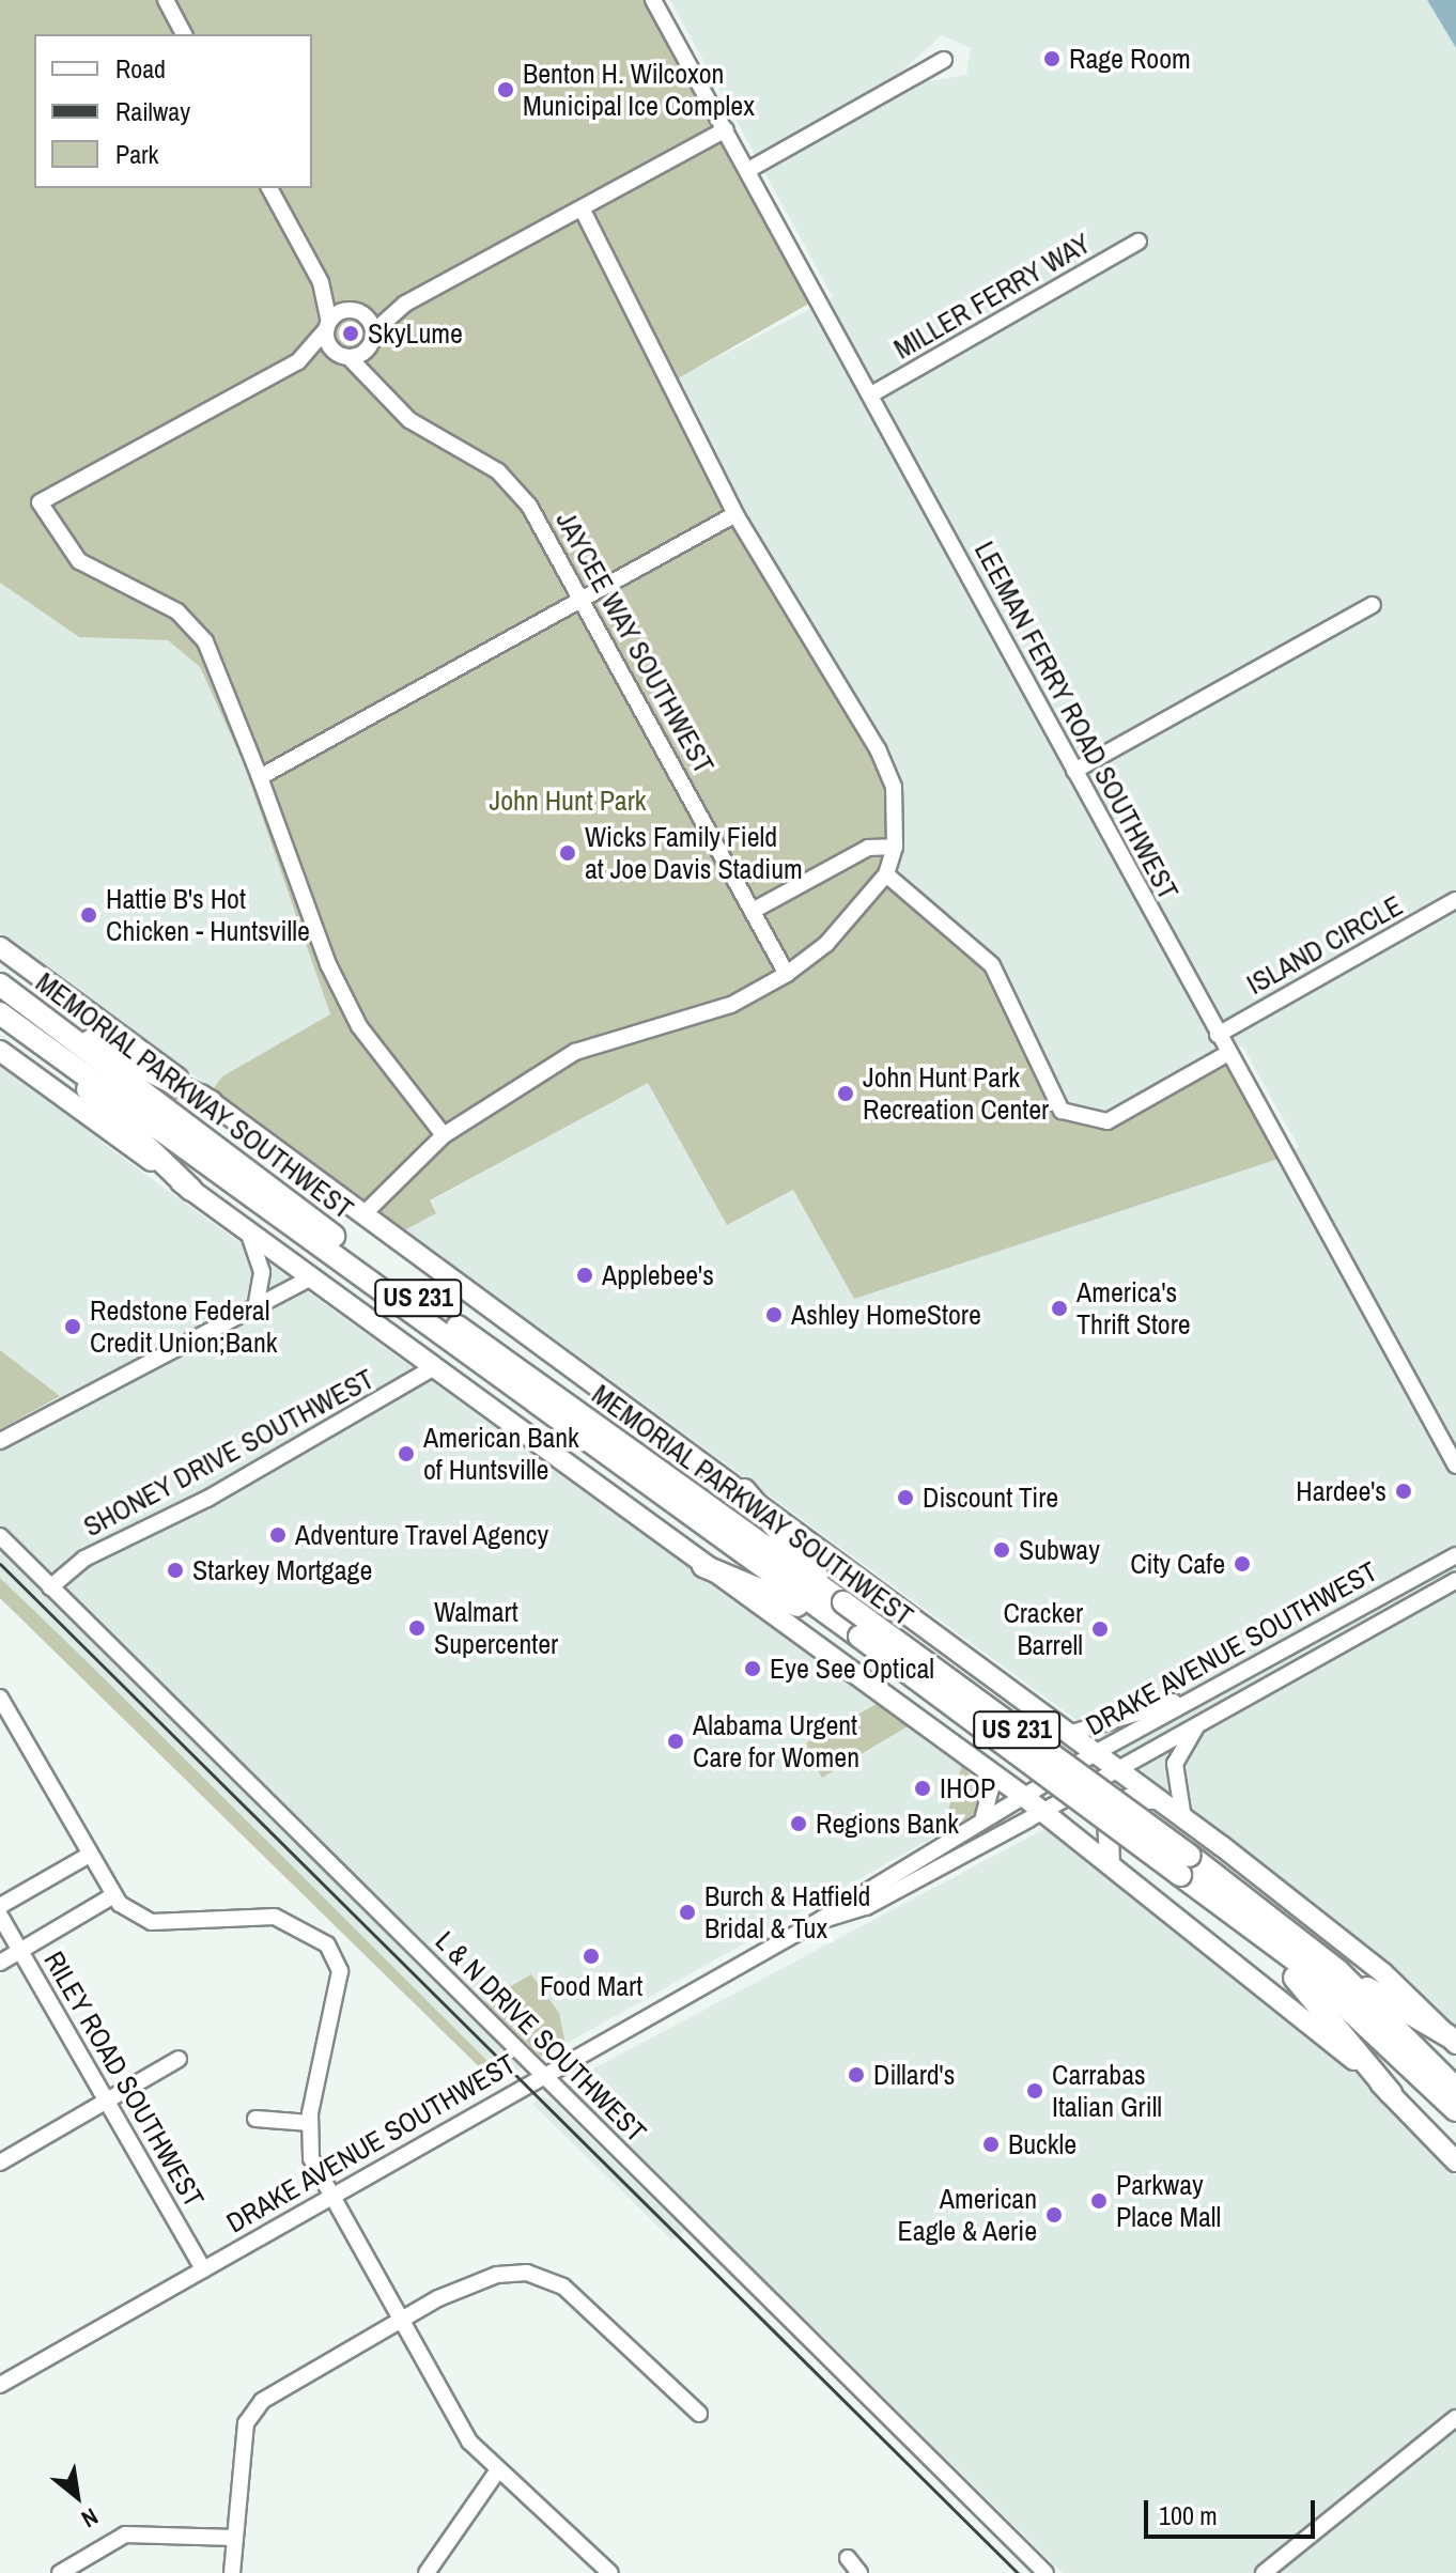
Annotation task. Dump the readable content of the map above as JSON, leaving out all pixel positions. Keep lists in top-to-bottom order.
{
  "streets": {
    "highway": ["MEMORIAL PARKWAY SOUTHWEST", "US 231"],
    "street": [
      "MILLER FERRY WAY",
      "JAYCEE WAY SOUTHWEST",
      "LEEMAN FERRY ROAD SOUTHWEST",
      "ISLAND CIRCLE",
      "SHONEY DRIVE SOUTHWEST",
      "DRAKE AVENUE SOUTHWEST",
      "L & N DRIVE SOUTHWEST",
      "RILEY ROAD SOUTHWEST"
    ]
  },
  "crossings": [
    ["MILLER FERRY WAY", "LEEMAN FERRY ROAD SOUTHWEST"],
    ["LEEMAN FERRY ROAD SOUTHWEST", "ISLAND CIRCLE"],
    ["SHONEY DRIVE SOUTHWEST", "L & N DRIVE SOUTHWEST"],
    ["DRAKE AVENUE SOUTHWEST", "L & N DRIVE SOUTHWEST"],
    ["DRAKE AVENUE SOUTHWEST", "RILEY ROAD SOUTHWEST"]
  ],
  "parks": ["John Hunt Park"],
  "places": [
    "Rage Room",
    "Benton H. Wilcoxon Municipal Ice Complex",
    "SkyLume",
    "Wicks Family Field at Joe Davis Stadium",
    "Hattie B's Hot Chicken - Huntsville",
    "John Hunt Park Recreation Center",
    "Applebee's",
    "America's Thrift Store",
    "Ashley HomeStore",
    "Redstone Federal Credit Union;Bank",
    "American Bank of Huntsville",
    "Hardee's",
    "Discount Tire",
    "Adventure Travel Agency",
    "Subway",
    "City Cafe",
    "Starkey Mortgage",
    "Walmart Supercenter",
    "Cracker Barrell",
    "Eye See Optical",
    "Alabama Urgent Care for Women",
    "IHOP",
    "Regions Bank",
    "Burch & Hatfield Bridal & Tux",
    "Food Mart",
    "Dillard's",
    "Carrabas Italian Grill",
    "Buckle",
    "Parkway Place Mall",
    "American Eagle & Aerie"
  ],
  "legend": ["Road", "Railway", "Park"],
  "scale_bar": "100 m",
  "north": "bottom right"
}
